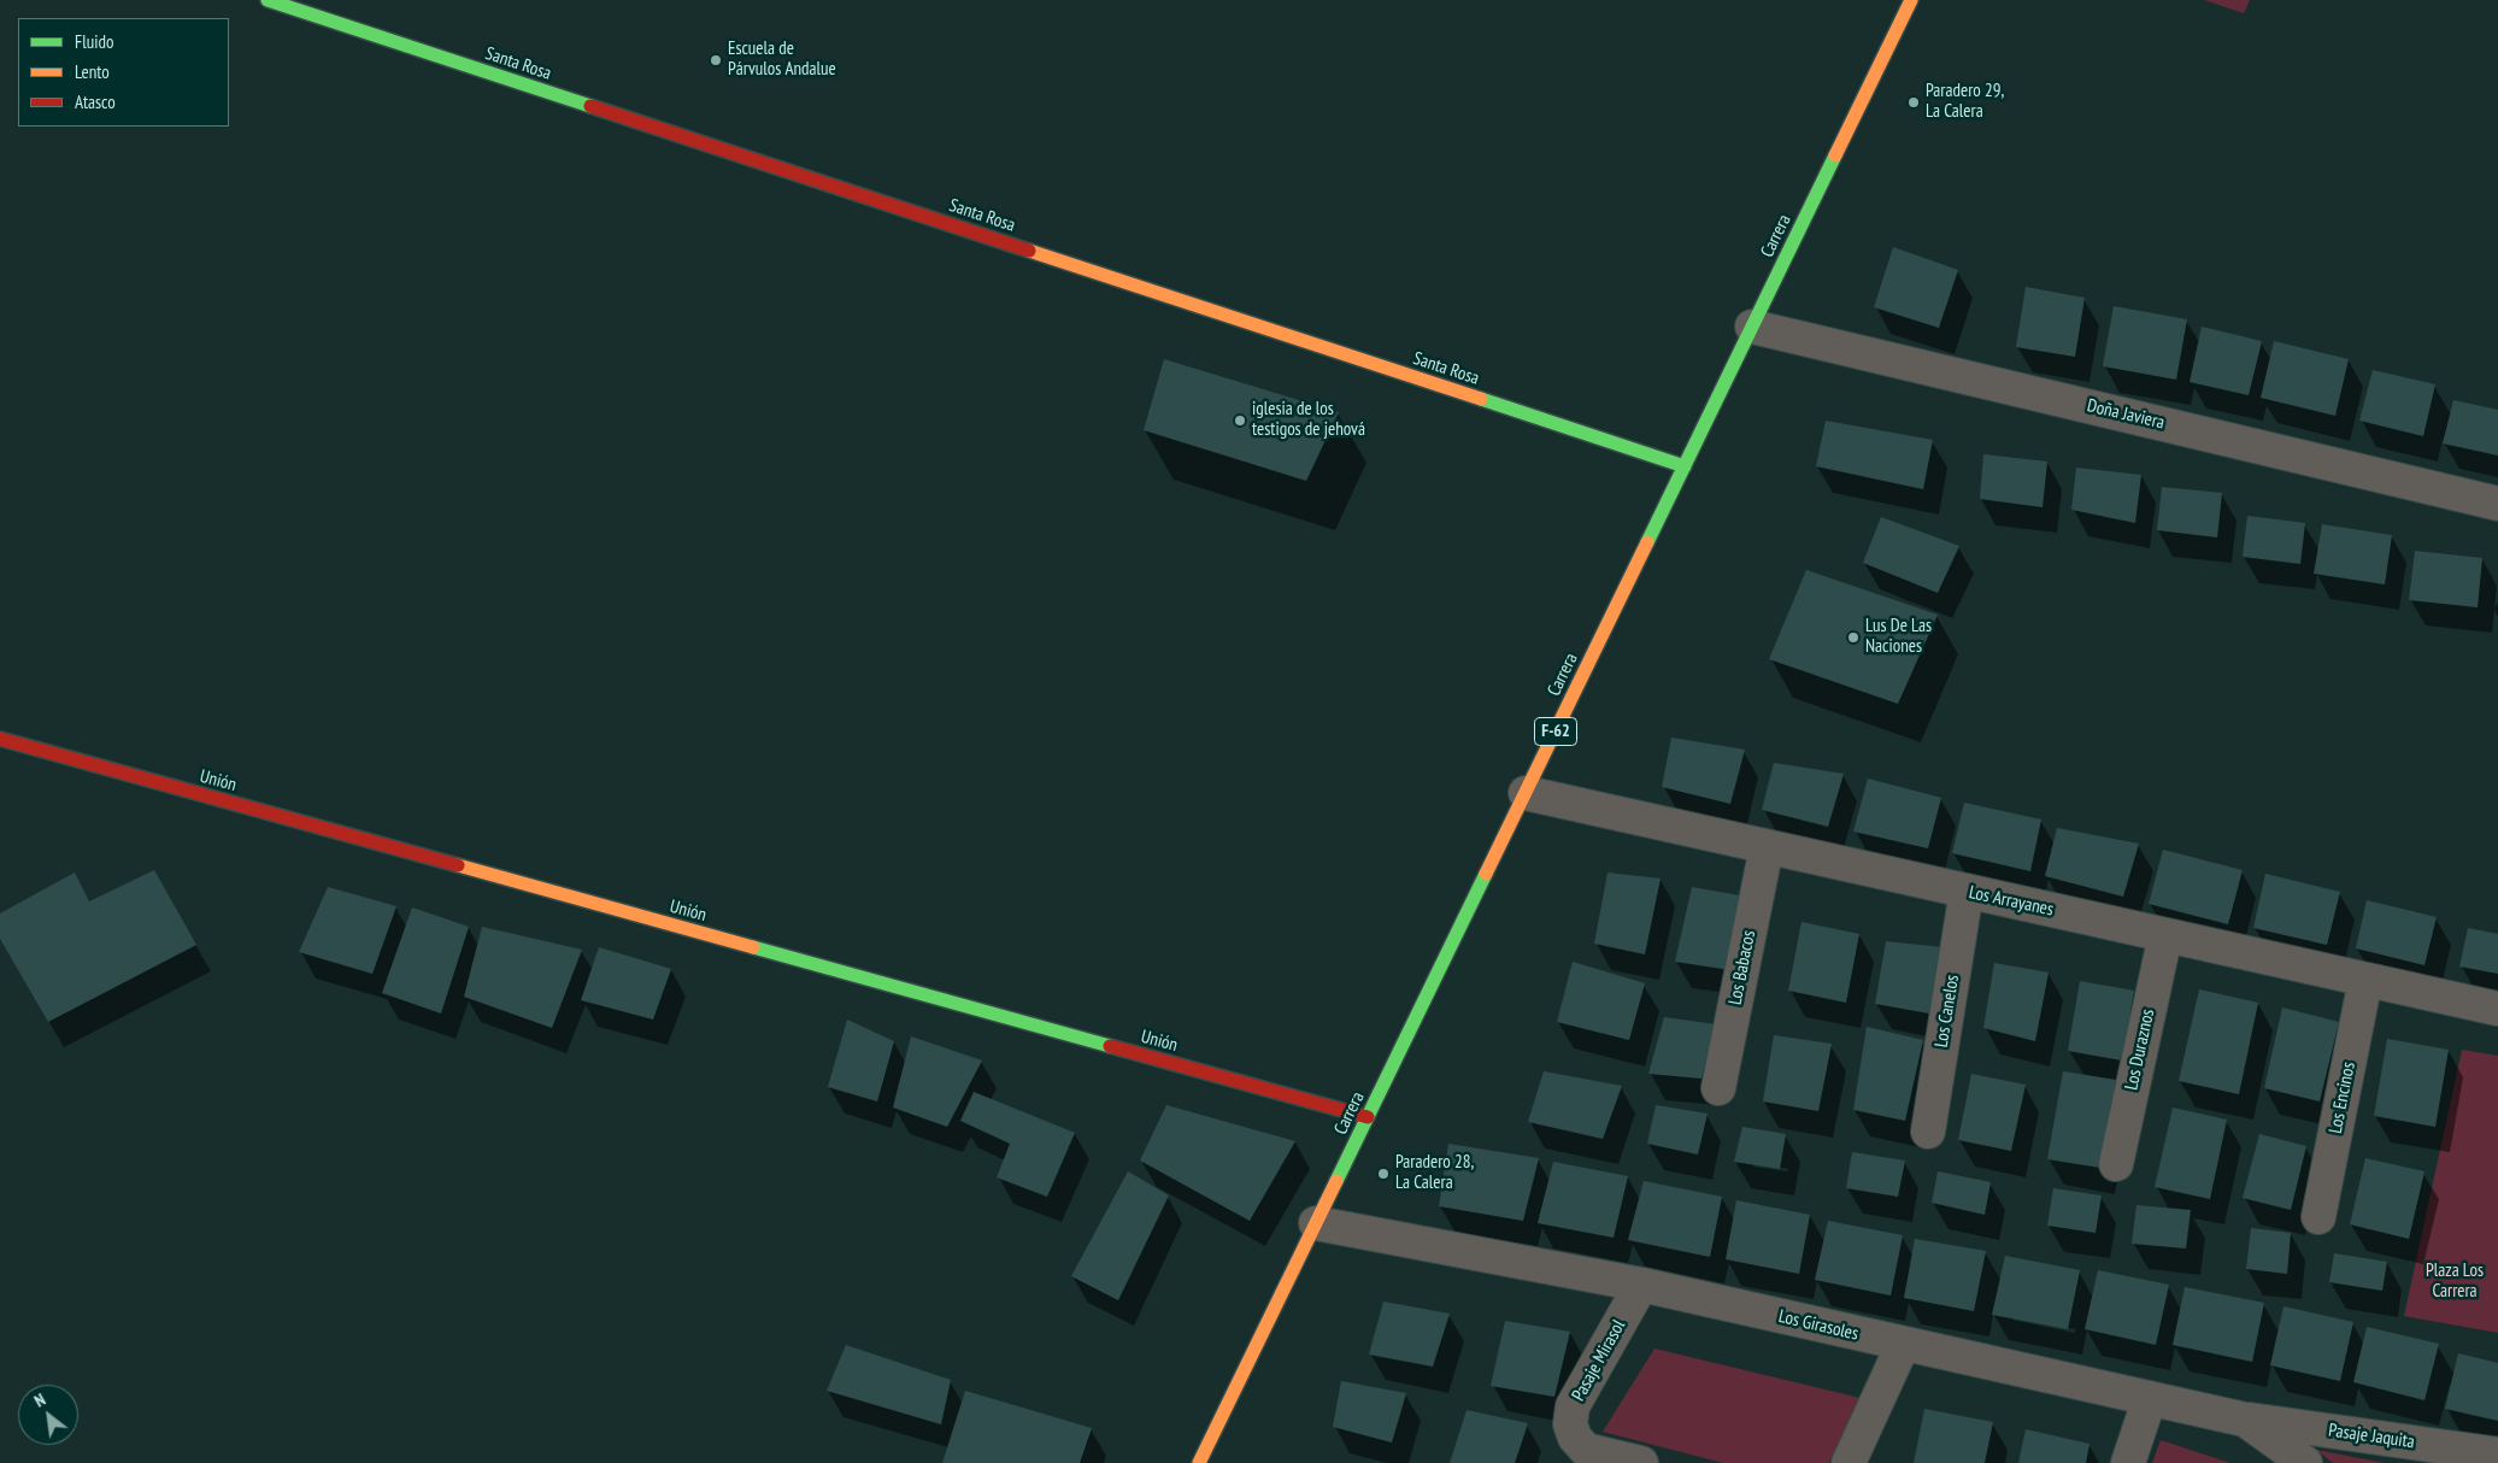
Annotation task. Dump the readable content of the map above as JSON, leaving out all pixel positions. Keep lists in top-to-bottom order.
{
  "streets": {
    "street": [
      "Santa Rosa",
      "Carrera",
      "Doña Javiera",
      "F-62",
      "Unión",
      "Los Arrayanes",
      "Los Babacos",
      "Los Canelos",
      "Los Duraznos",
      "Los Encinos",
      "Los Girasoles",
      "Pasaje Mirasol",
      "Pasaje Jaquita"
    ]
  },
  "crossings": [
    ["Santa Rosa", "Carrera"],
    ["Carrera", "Doña Javiera"],
    ["Carrera", "Unión"],
    ["Carrera", "Los Arrayanes"],
    ["Carrera", "Los Girasoles"],
    ["Los Arrayanes", "Los Babacos"],
    ["Los Arrayanes", "Los Canelos"],
    ["Los Arrayanes", "Los Duraznos"],
    ["Los Arrayanes", "Los Encinos"],
    ["Los Girasoles", "Pasaje Mirasol"],
    ["Los Girasoles", "Pasaje Jaquita"]
  ],
  "parks": ["Plaza Los Carrera"],
  "places": [
    "Escuela de Párvulos Andalue",
    "Paradero 29, La Calera",
    "iglesia de los testigos de jehová",
    "Lus De Las Naciones",
    "Paradero 28, La Calera"
  ],
  "legend": ["Fluido", "Lento", "Atasco"],
  "north": "top left"
}
